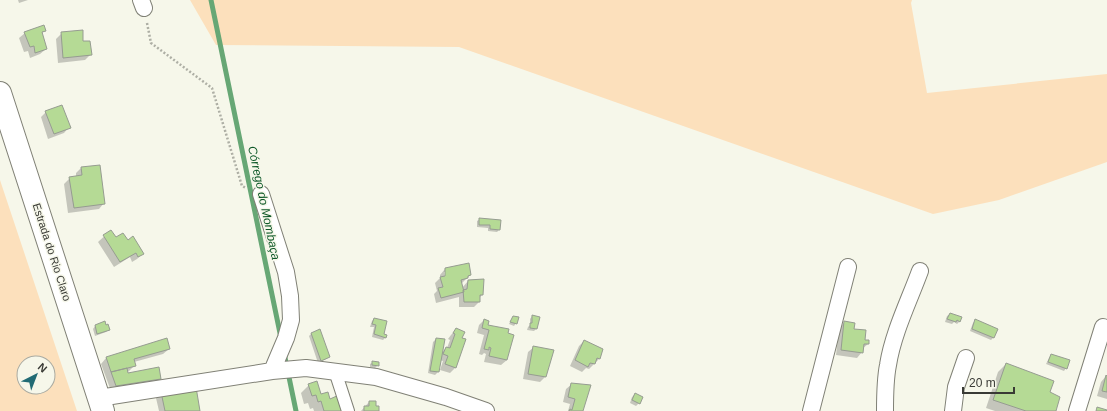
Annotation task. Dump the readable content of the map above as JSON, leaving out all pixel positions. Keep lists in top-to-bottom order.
{
  "streets": {
    "main road": ["Estrada do Rio Claro"]
  },
  "water": ["Córrego do Mombaça"],
  "scale_bar": "20 m",
  "north": "top right"
}
